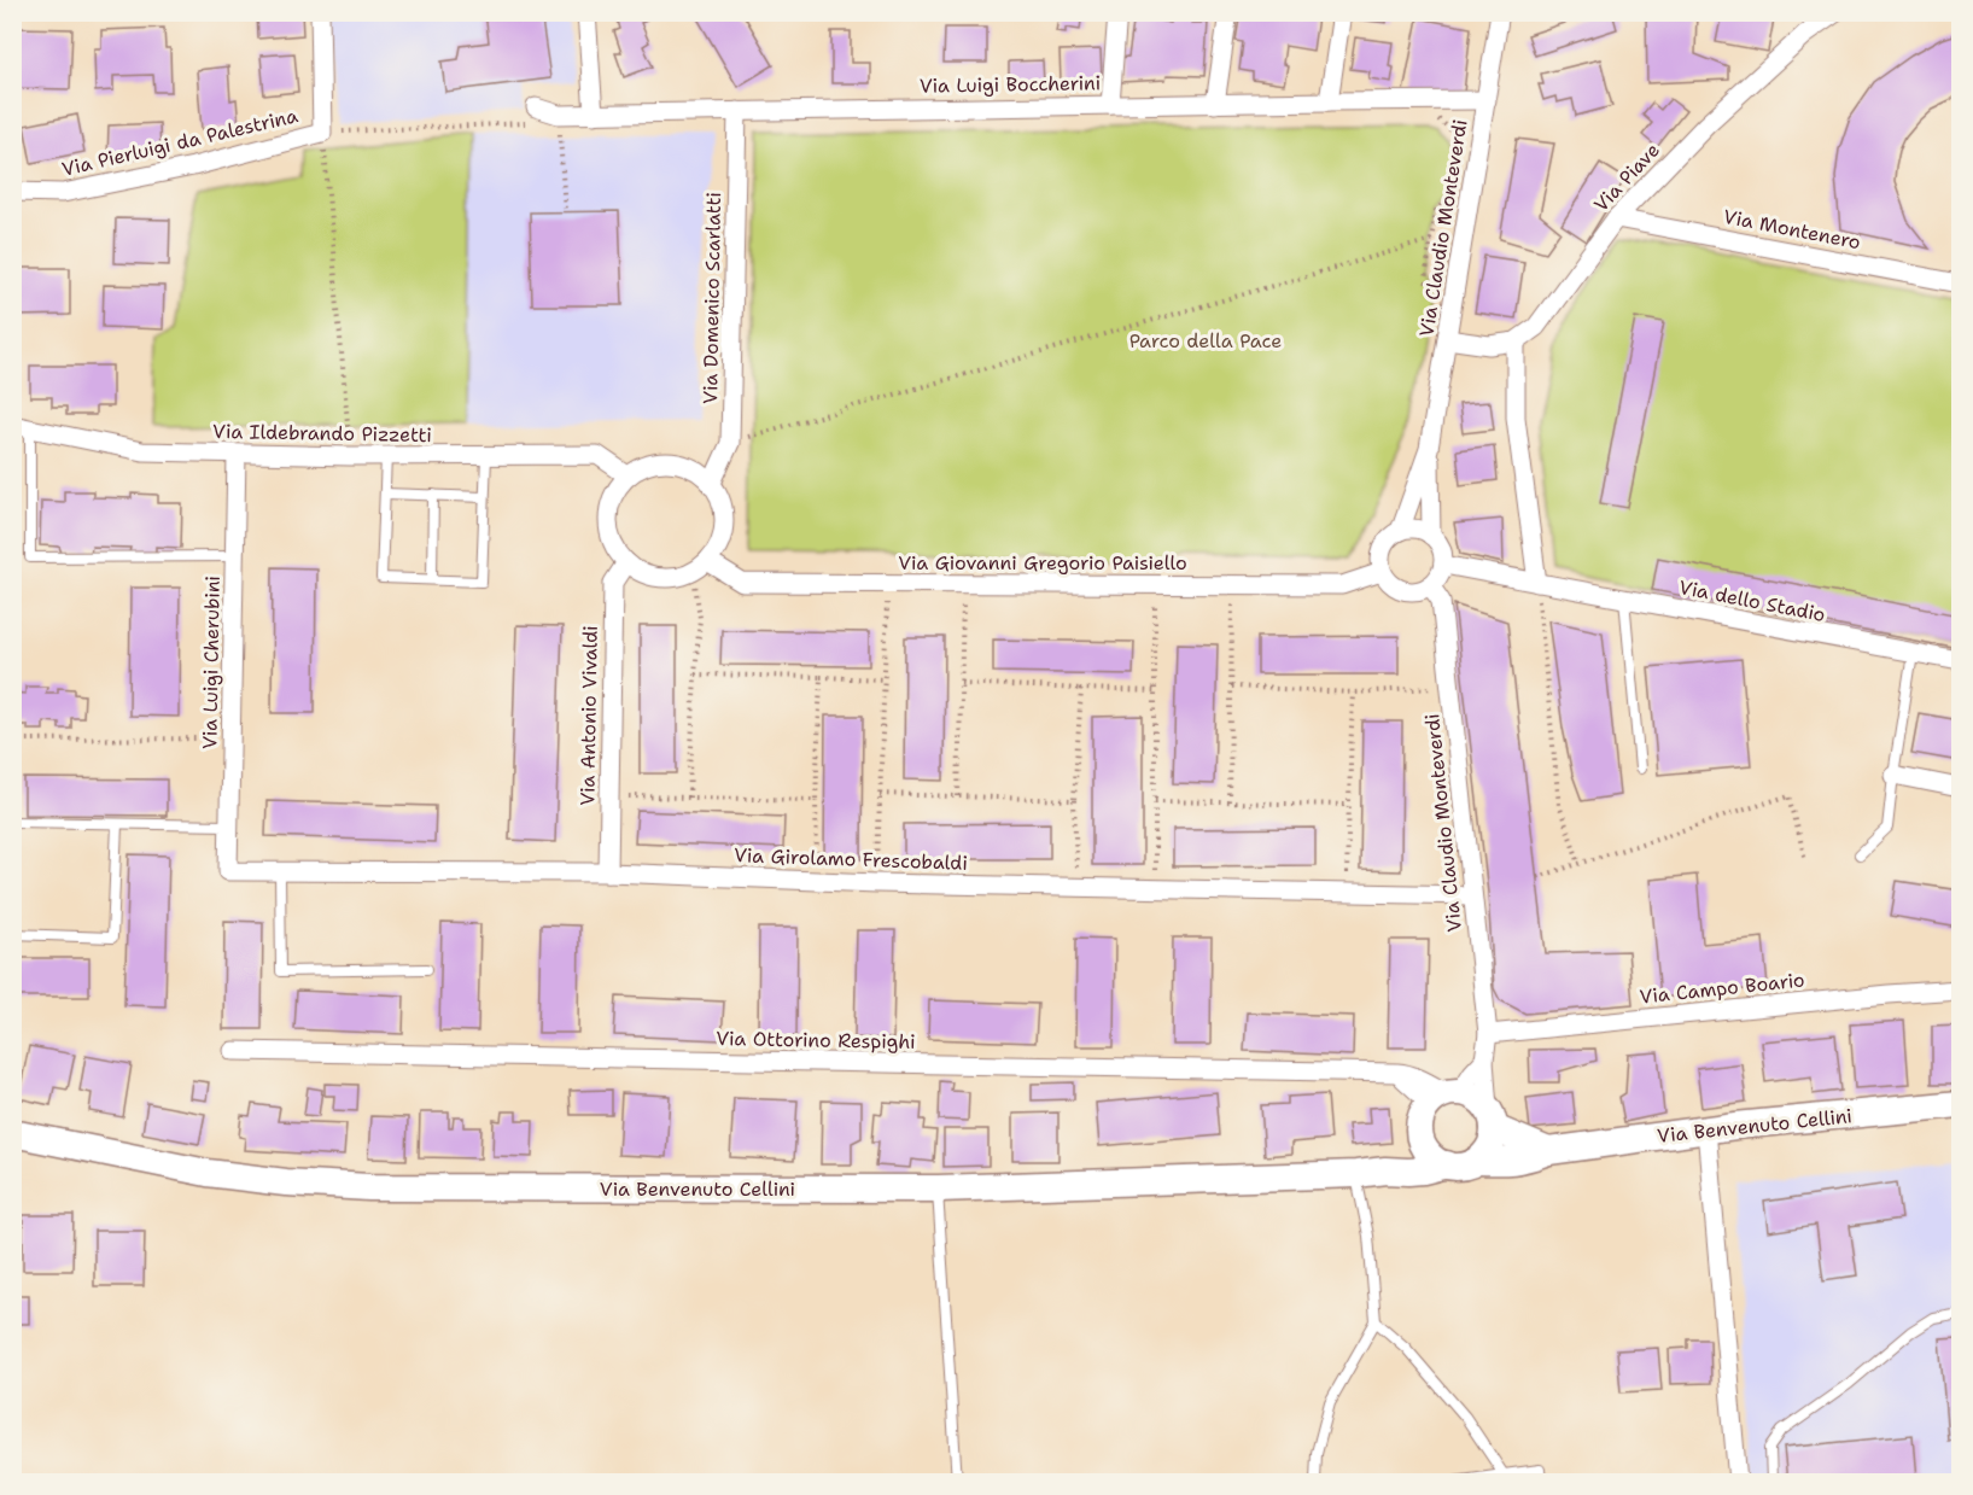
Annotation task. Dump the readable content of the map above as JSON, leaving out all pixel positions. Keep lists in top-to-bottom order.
{
  "streets": {
    "street": [
      "Via Luigi Boccherini",
      "Via Pierluigi da Palestrina",
      "Via Piave",
      "Via Claudio Monteverdi",
      "Via Montenero",
      "Via Domenico Scarlatti",
      "Via Ildebrando Pizzetti",
      "Via Giovanni Gregorio Paisiello",
      "Via dello Stadio",
      "Via Luigi Cherubini",
      "Via Antonio Vivaldi",
      "Via Girolamo Frescobaldi",
      "Via Campo Boario",
      "Via Ottorino Respighi",
      "Via Benvenuto Cellini"
    ]
  },
  "crossings": [
    ["Via Luigi Boccherini", "Via Claudio Monteverdi"],
    ["Via Luigi Boccherini", "Via Domenico Scarlatti"],
    ["Via Piave", "Via Montenero"],
    ["Via Claudio Monteverdi", "Via Giovanni Gregorio Paisiello"],
    ["Via Claudio Monteverdi", "Via dello Stadio"],
    ["Via Claudio Monteverdi", "Via Girolamo Frescobaldi"],
    ["Via Claudio Monteverdi", "Via Campo Boario"],
    ["Via Claudio Monteverdi", "Via Ottorino Respighi"],
    ["Via Claudio Monteverdi", "Via Benvenuto Cellini"],
    ["Via Domenico Scarlatti", "Via Ildebrando Pizzetti"],
    ["Via Domenico Scarlatti", "Via Giovanni Gregorio Paisiello"],
    ["Via Domenico Scarlatti", "Via Antonio Vivaldi"],
    ["Via Ildebrando Pizzetti", "Via Giovanni Gregorio Paisiello"],
    ["Via Ildebrando Pizzetti", "Via Luigi Cherubini"],
    ["Via Ildebrando Pizzetti", "Via Antonio Vivaldi"],
    ["Via Giovanni Gregorio Paisiello", "Via dello Stadio"],
    ["Via Giovanni Gregorio Paisiello", "Via Antonio Vivaldi"],
    ["Via Luigi Cherubini", "Via Girolamo Frescobaldi"],
    ["Via Antonio Vivaldi", "Via Girolamo Frescobaldi"],
    ["Via Ottorino Respighi", "Via Benvenuto Cellini"]
  ],
  "parks": ["Parco della Pace"]
}
